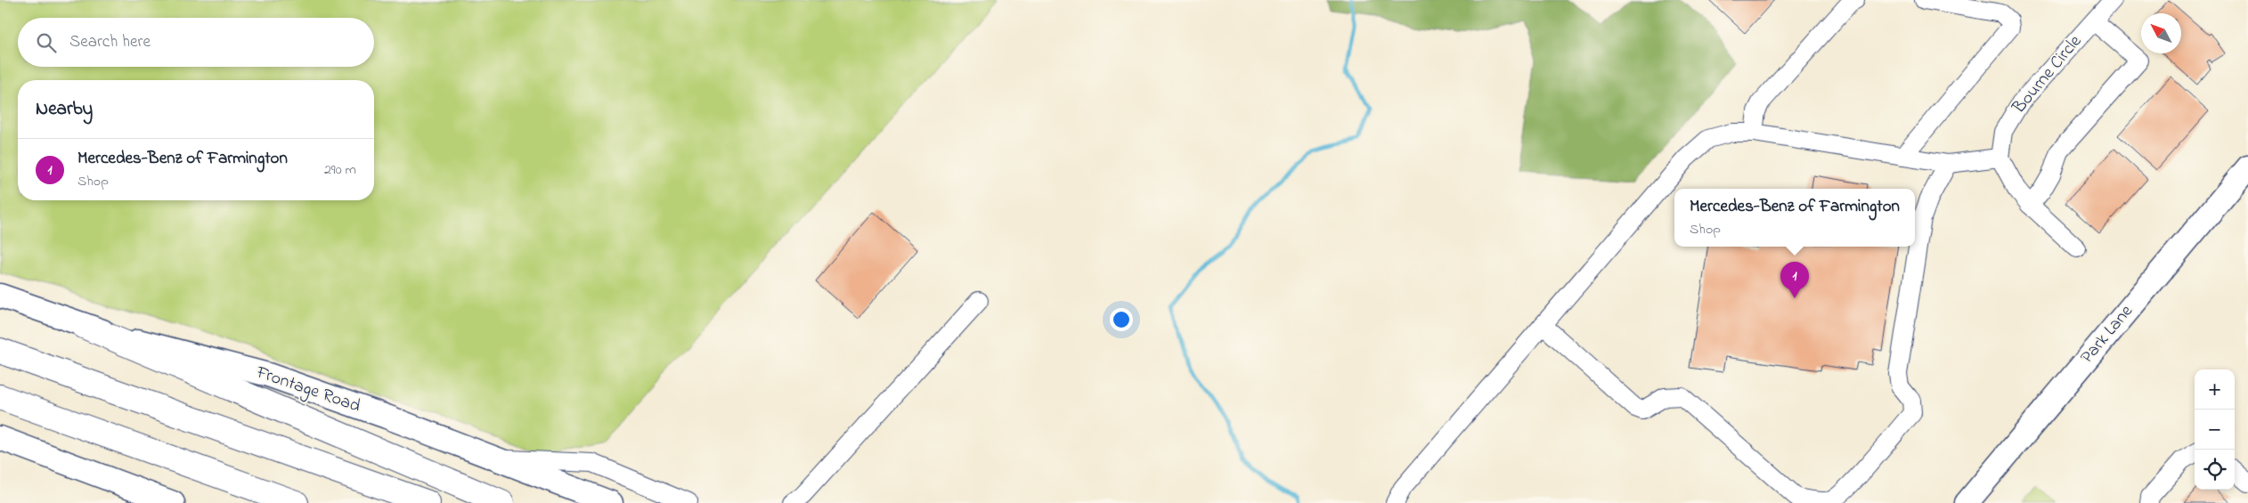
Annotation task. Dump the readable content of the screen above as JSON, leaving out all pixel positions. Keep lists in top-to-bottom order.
{
  "streets": {
    "main road": ["Park Lane", "Frontage Road"],
    "street": ["Bourne Circle"]
  },
  "north": "top left",
  "page": {
    "search": "Search here",
    "heading": "Nearby",
    "list": [
      {
        "mark": "1",
        "name": "Mercedes-Benz of Farmington",
        "note": "Shop",
        "value": "290 m"
      }
    ],
    "popup": ["Mercedes-Benz of Farmington", "Shop"],
    "pins": "1",
    "map_buttons": ["+", "−"]
  }
}
